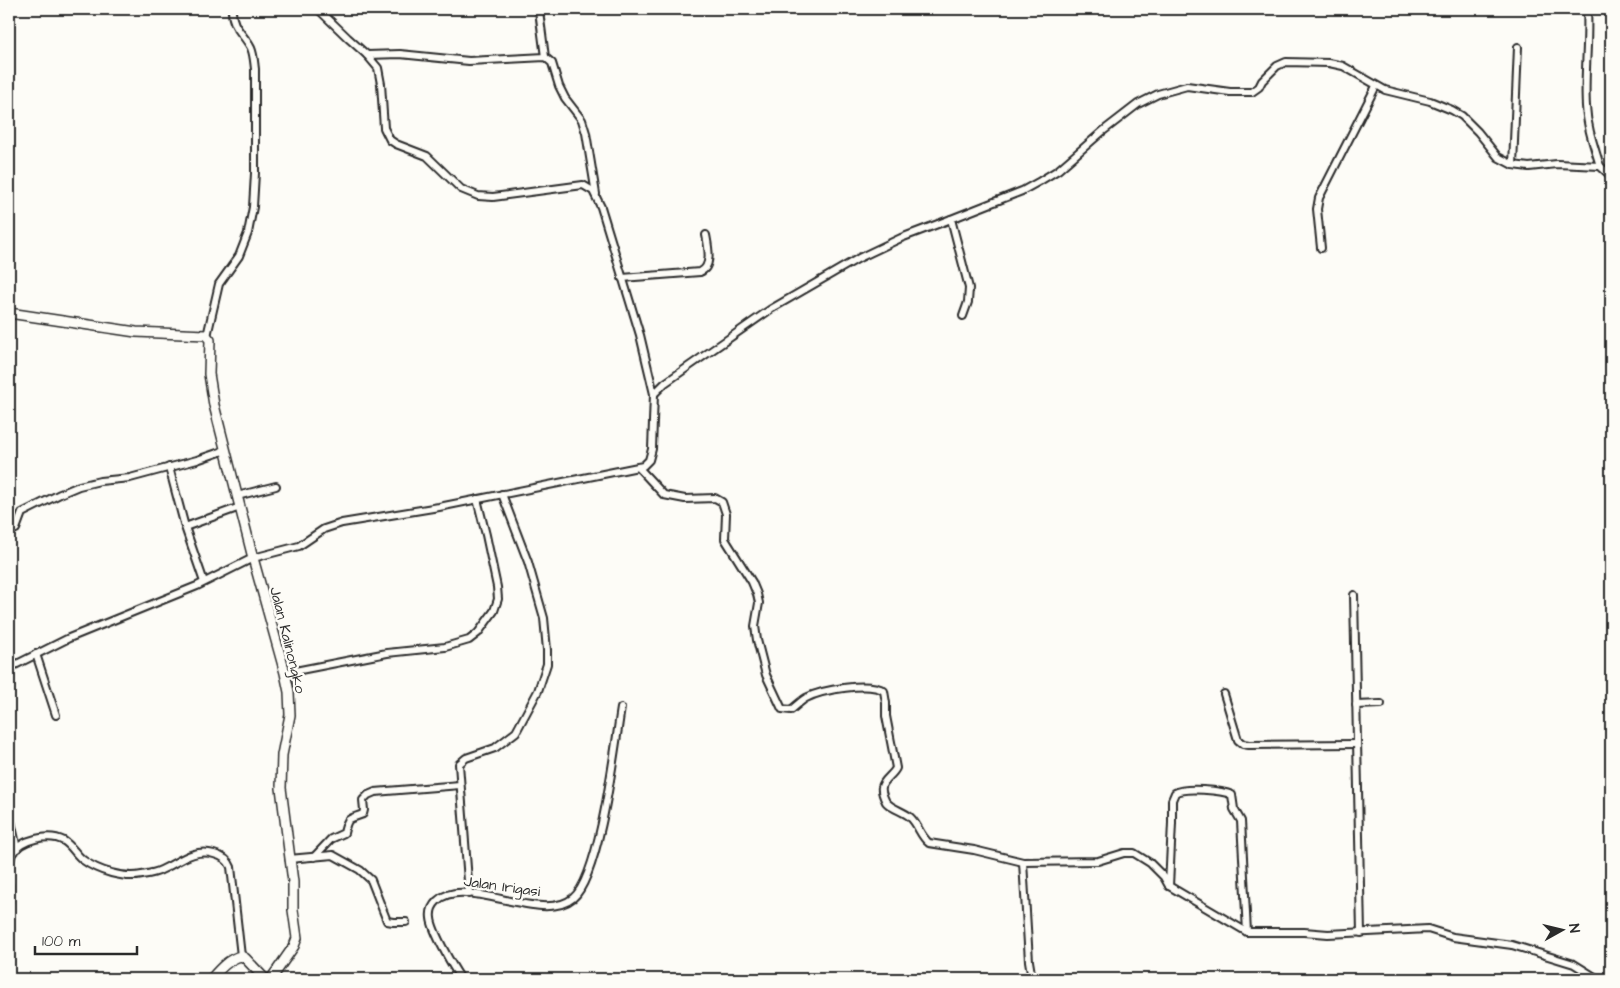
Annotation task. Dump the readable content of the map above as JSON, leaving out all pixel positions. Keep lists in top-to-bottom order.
{
  "streets": {
    "street": ["Jalan Kalinongko", "Jalan Irigasi"]
  },
  "scale_bar": "100 m",
  "north": "right"
}
